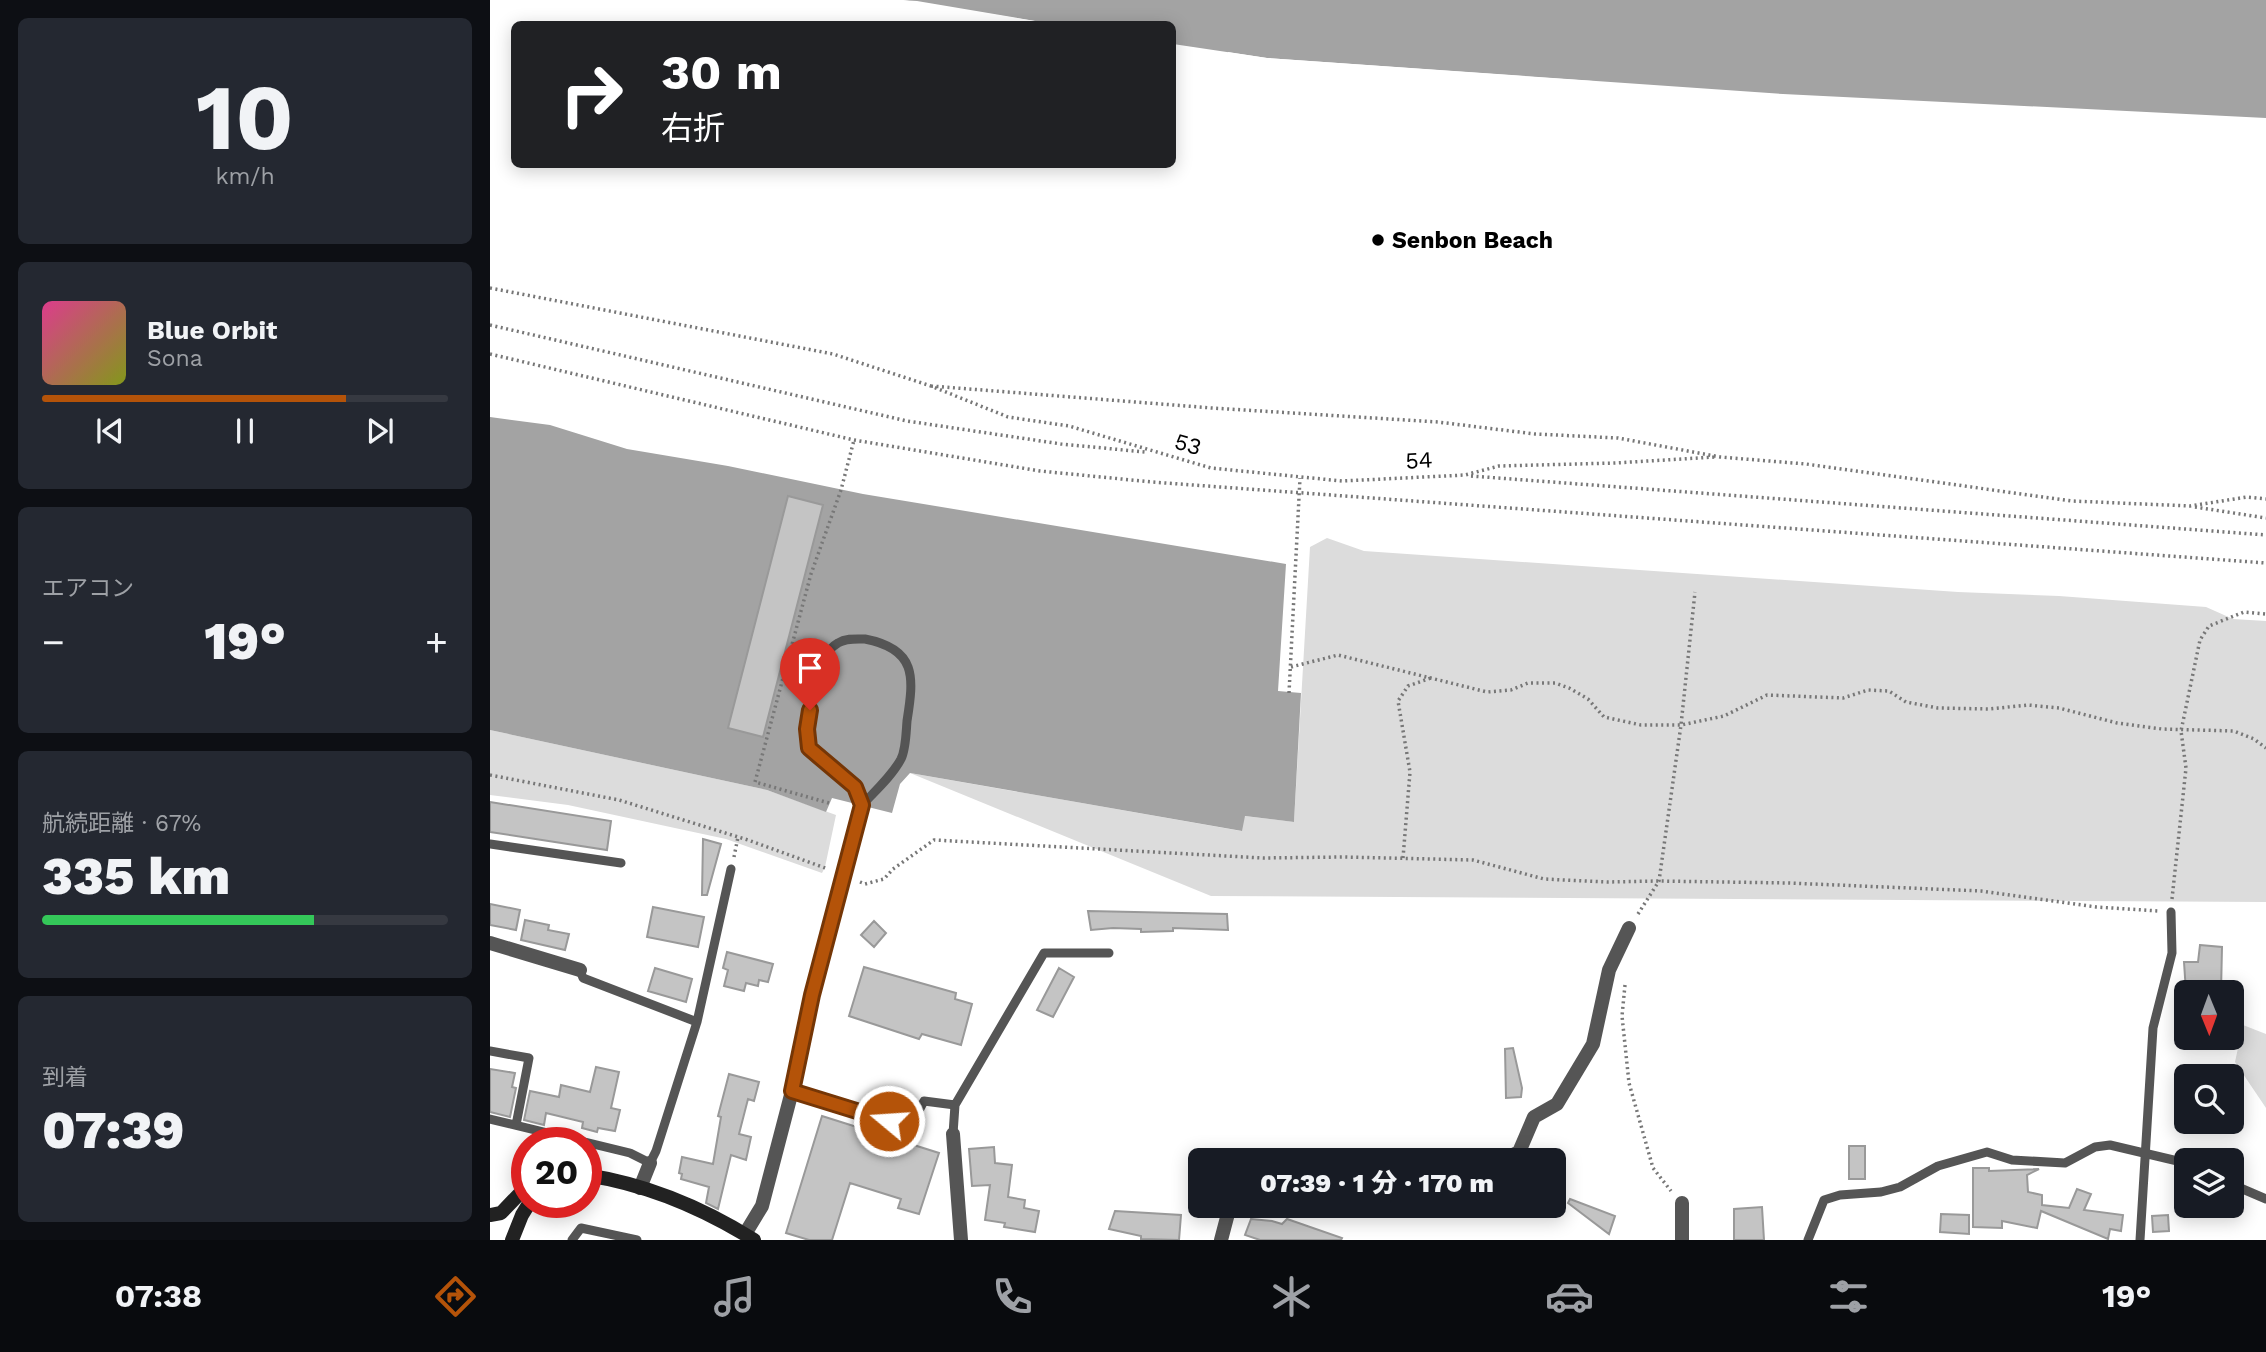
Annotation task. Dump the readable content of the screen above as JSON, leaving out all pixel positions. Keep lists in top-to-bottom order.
{
  "streets": {
    "path": ["53", "54"]
  },
  "crossings": [
    ["53", "54"]
  ],
  "places": ["Senbon Beach"],
  "north": "bottom",
  "page": {
    "tile": [
      ["10", "km/h"],
      "エアコン",
      ["航続距離 · 67%", "335 km"],
      ["到着", "07:39"]
    ],
    "turn": ["30 m", "右折"],
    "song": ["Blue Orbit", "Sona"],
    "heat": ["−", "19°", "+"],
    "limit": "20",
    "trip": "07:39 · 1 分 · 170 m",
    "tabs": ["07:38", "19°"]
  }
}
